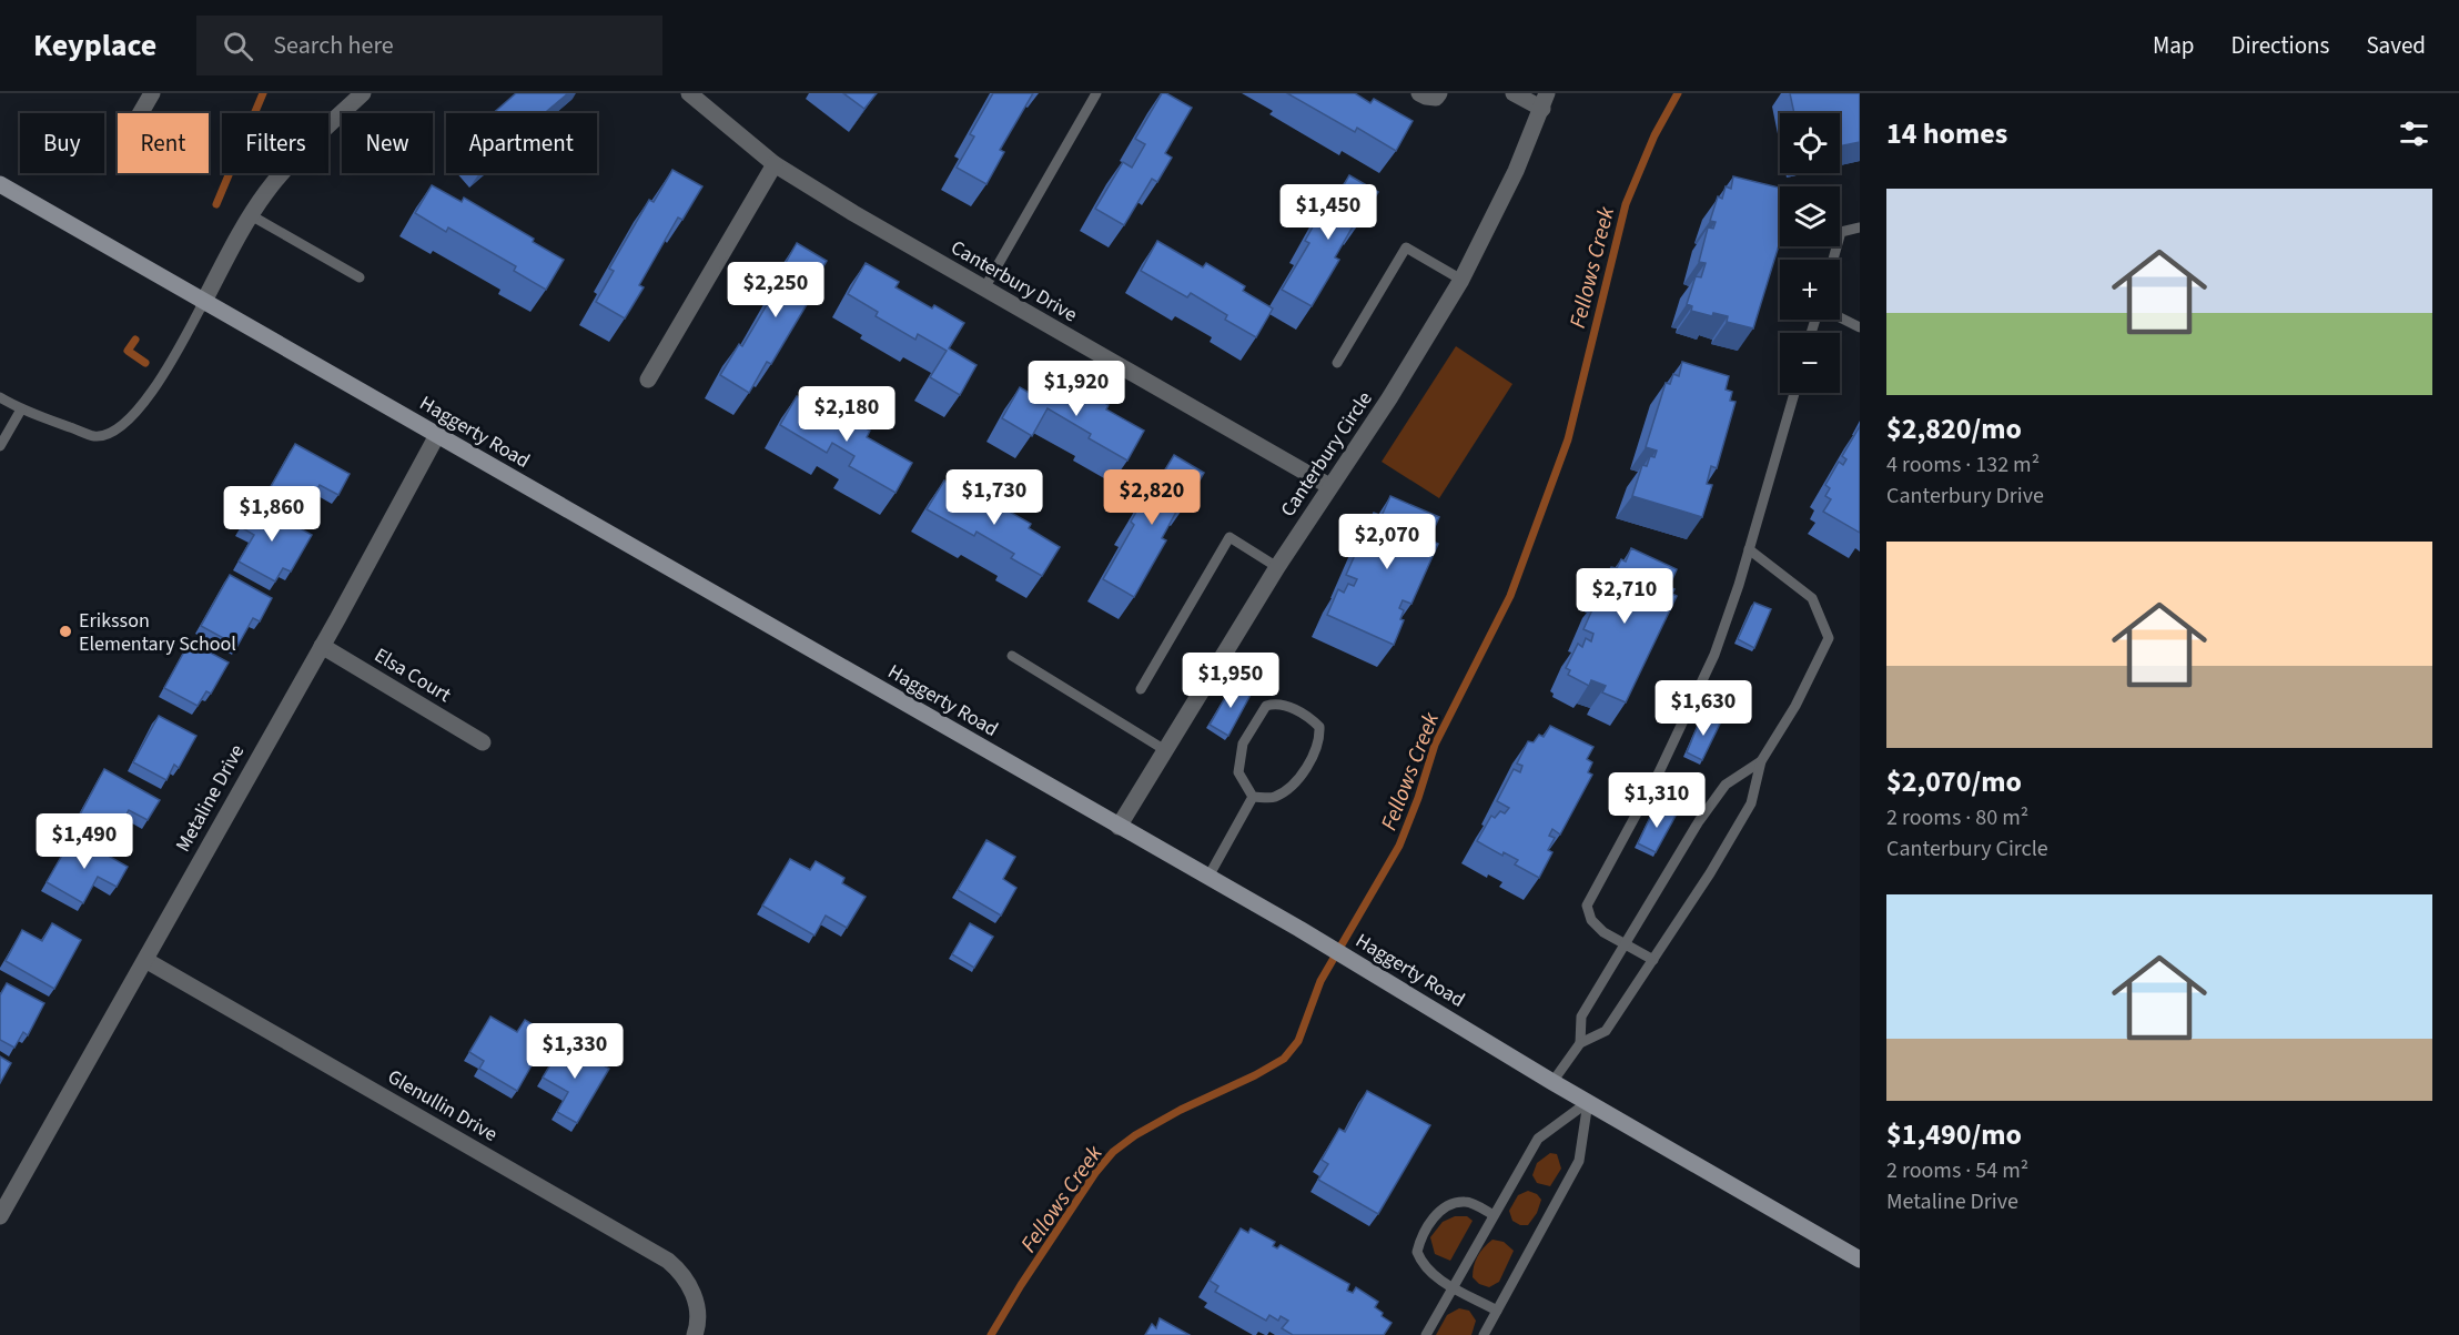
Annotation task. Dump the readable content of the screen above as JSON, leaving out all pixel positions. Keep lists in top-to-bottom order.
{
  "streets": {
    "main road": ["Haggerty Road"],
    "street": [
      "Canterbury Drive",
      "Canterbury Circle",
      "Elsa Court",
      "Metaline Drive",
      "Glenullin Drive"
    ]
  },
  "crossings": [
    ["Canterbury Drive", "Canterbury Circle"],
    ["Haggerty Road", "Canterbury Circle"],
    ["Haggerty Road", "Metaline Drive"],
    ["Elsa Court", "Metaline Drive"],
    ["Metaline Drive", "Glenullin Drive"]
  ],
  "water": ["Fellows Creek"],
  "places": ["Eriksson Elementary School"],
  "page": {
    "header": "Keyplace",
    "search": "Search here",
    "nav": ["Map", "Directions", "Saved"],
    "heading": "14 homes",
    "map_buttons": ["+", "−"],
    "chip": [
      "Buy",
      "Rent",
      "Filters",
      "New",
      "Apartment"
    ],
    "list": [
      {
        "name": "$2,820/mo",
        "note": "4 rooms · 132 m² · Canterbury Drive"
      },
      {
        "name": "$2,070/mo",
        "note": "2 rooms · 80 m² · Canterbury Circle"
      },
      {
        "name": "$1,490/mo",
        "note": "2 rooms · 54 m² · Metaline Drive"
      }
    ],
    "price": [
      "$1,450",
      "$2,250",
      "$1,920",
      "$2,180",
      "$1,730",
      "$2,820",
      "$1,860",
      "$2,070",
      "$2,710",
      "$1,950",
      "$1,630",
      "$1,310",
      "$1,490",
      "$1,330"
    ]
  }
}
